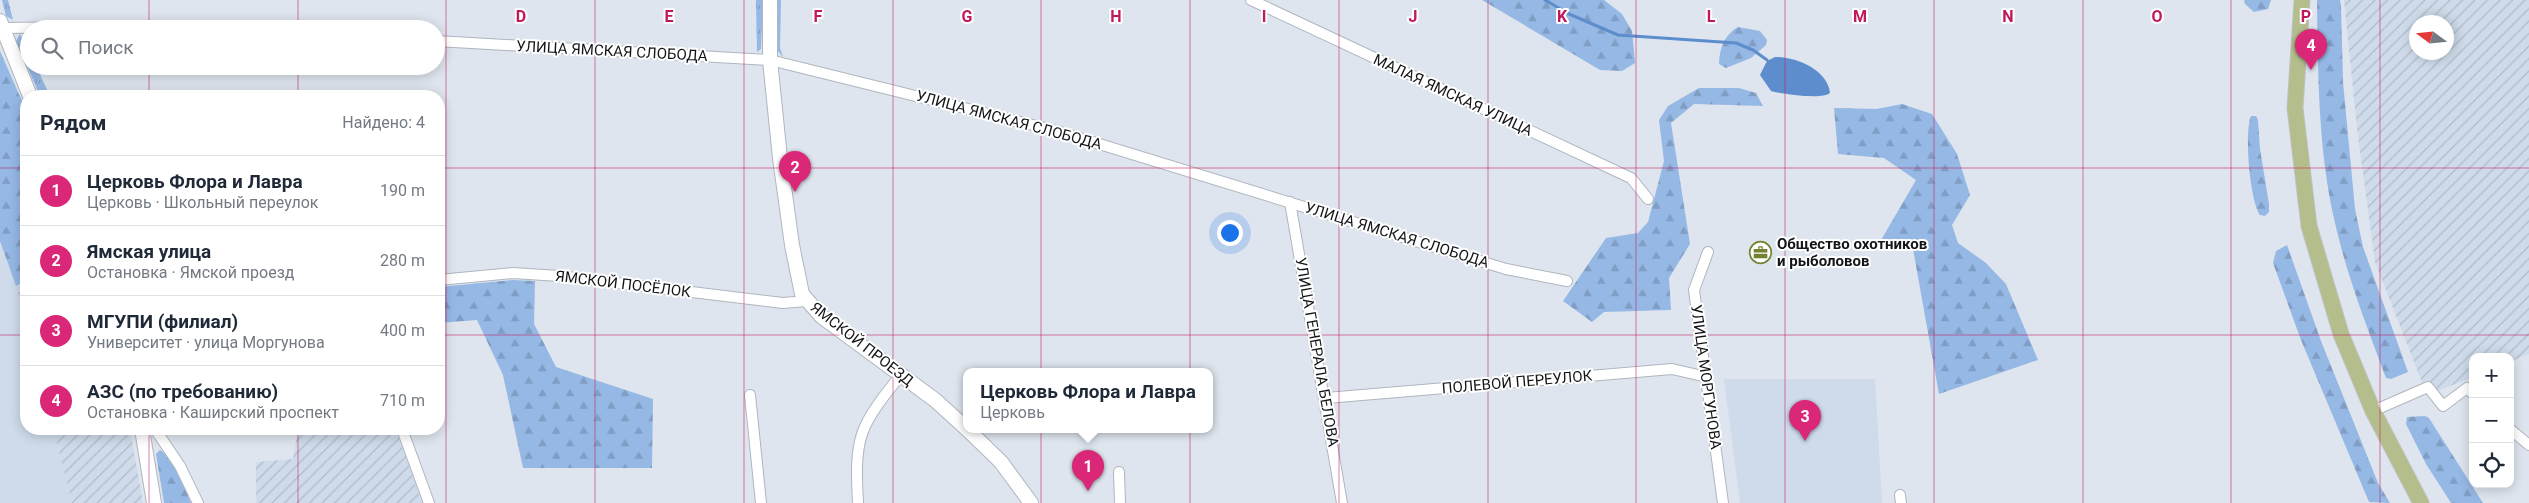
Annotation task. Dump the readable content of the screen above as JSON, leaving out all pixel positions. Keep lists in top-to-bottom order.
{
  "streets": {
    "main road": ["ЯМСКОЙ ПРОЕЗД"],
    "street": [
      "УЛИЦА ЯМСКАЯ СЛОБОДА",
      "МАЛАЯ ЯМСКАЯ УЛИЦА",
      "ЯМСКОЙ ПОСЁЛОК",
      "УЛИЦА ГЕНЕРАЛА БЕЛОВА",
      "УЛИЦА МОРГУНОВА",
      "ПОЛЕВОЙ ПЕРЕУЛОК"
    ]
  },
  "crossings": [
    ["УЛИЦА ЯМСКАЯ СЛОБОДА", "ЯМСКОЙ ПРОЕЗД"],
    ["УЛИЦА ЯМСКАЯ СЛОБОДА", "УЛИЦА ГЕНЕРАЛА БЕЛОВА"],
    ["ЯМСКОЙ ПОСЁЛОК", "ЯМСКОЙ ПРОЕЗД"],
    ["УЛИЦА ГЕНЕРАЛА БЕЛОВА", "ПОЛЕВОЙ ПЕРЕУЛОК"],
    ["УЛИЦА МОРГУНОВА", "ПОЛЕВОЙ ПЕРЕУЛОК"]
  ],
  "places": {
    "office": ["Общество охотников и рыболовов"]
  },
  "north": "left",
  "page": {
    "search": "Поиск",
    "pins": [
      "4",
      "2",
      "3",
      "1"
    ],
    "heading": ["Рядом", "Найдено: 4"],
    "list": [
      {
        "mark": "1",
        "name": "Церковь Флора и Лавра",
        "note": "Церковь · Школьный переулок",
        "value": "190 m"
      },
      {
        "mark": "2",
        "name": "Ямская улица",
        "note": "Остановка · Ямской проезд",
        "value": "280 m"
      },
      {
        "mark": "3",
        "name": "МГУПИ (филиал)",
        "note": "Университет · улица Моргунова",
        "value": "400 m"
      },
      {
        "mark": "4",
        "name": "АЗС (по требованию)",
        "note": "Остановка · Каширский проспект",
        "value": "710 m"
      }
    ],
    "map_buttons": ["+", "−"],
    "popup": ["Церковь Флора и Лавра", "Церковь"]
  },
  "grid": {
    "columns": [
      "D",
      "E",
      "F",
      "G",
      "H",
      "I",
      "J",
      "K",
      "L",
      "M",
      "N",
      "O",
      "P"
    ]
  }
}
